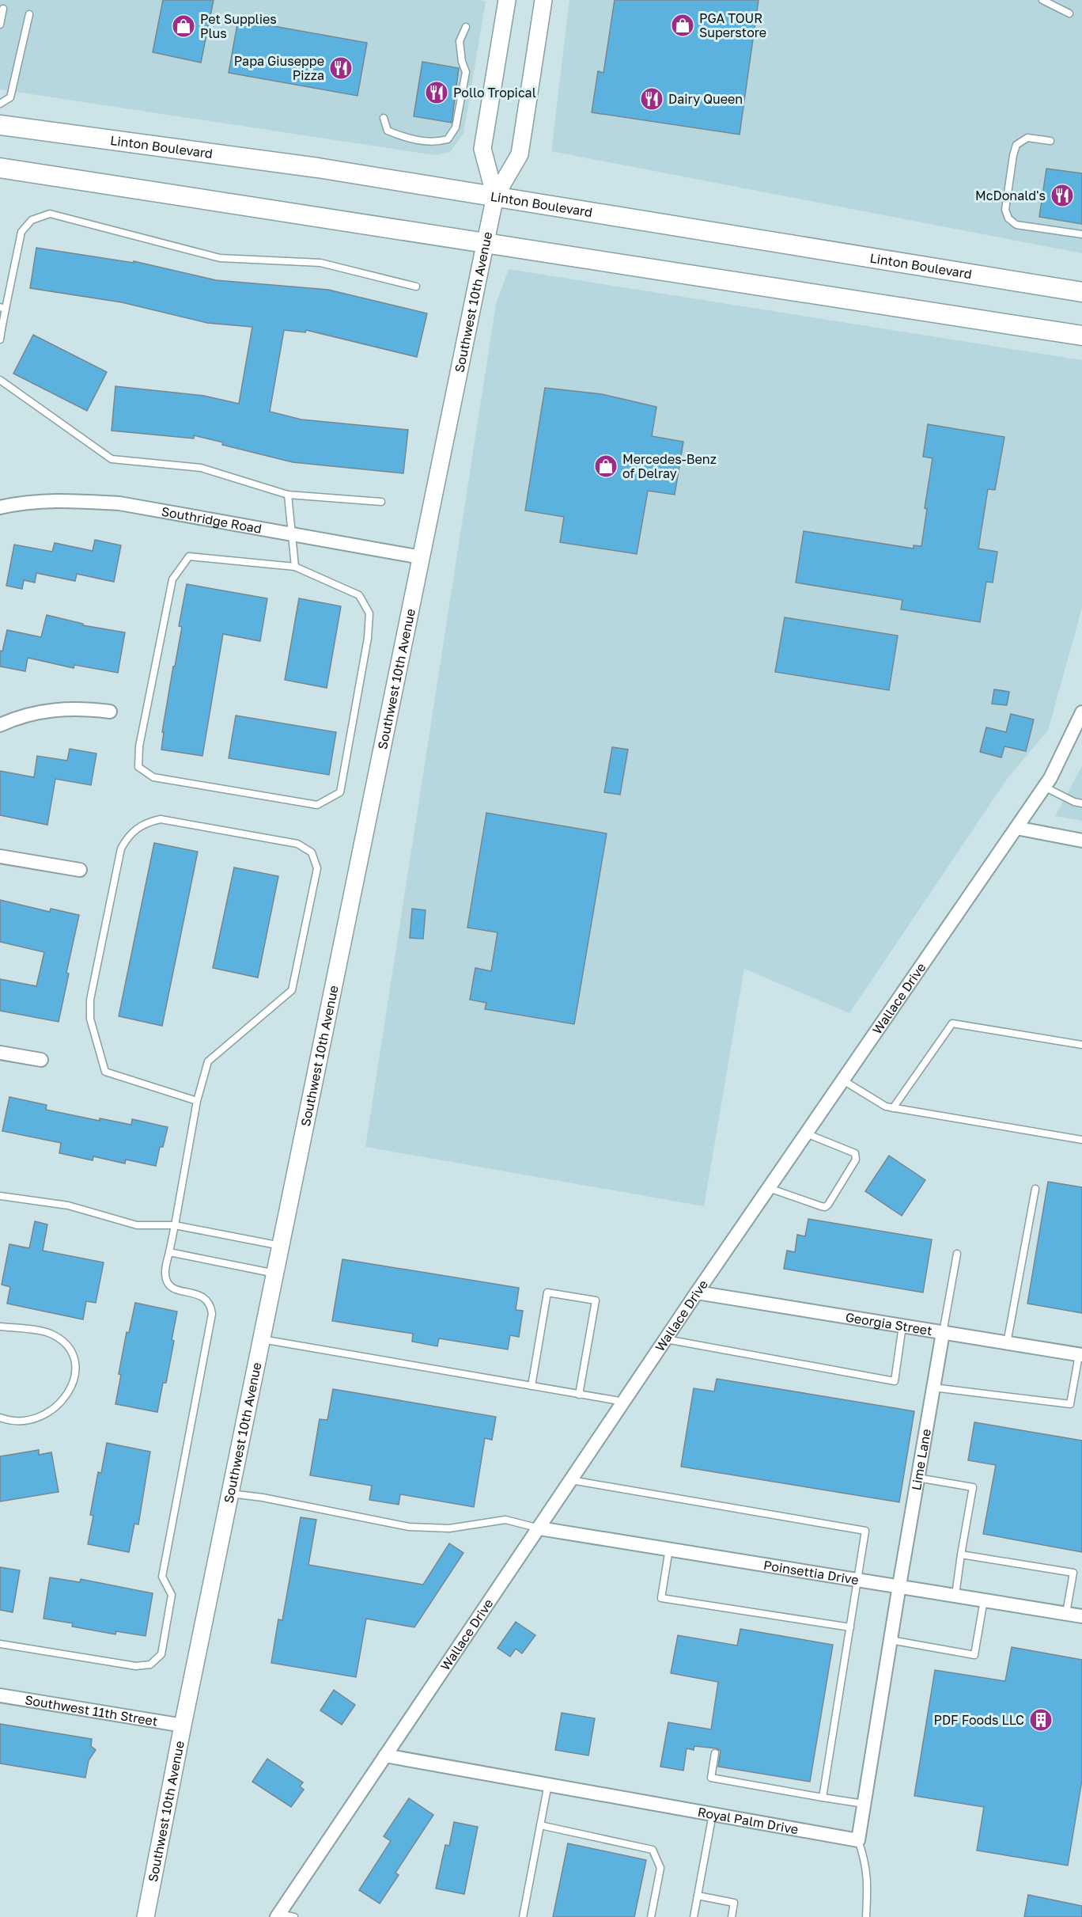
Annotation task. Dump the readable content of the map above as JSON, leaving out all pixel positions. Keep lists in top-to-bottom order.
{
  "streets": {
    "main road": ["Linton Boulevard"],
    "street": [
      "Southwest 10th Avenue",
      "Southridge Road",
      "Wallace Drive",
      "Georgia Street",
      "Lime Lane",
      "Poinsettia Drive",
      "Southwest 11th Street",
      "Royal Palm Drive"
    ]
  },
  "crossings": [
    ["Linton Boulevard", "Southwest 10th Avenue"],
    ["Southwest 10th Avenue", "Southridge Road"],
    ["Southwest 10th Avenue", "Southwest 11th Street"],
    ["Wallace Drive", "Georgia Street"],
    ["Wallace Drive", "Poinsettia Drive"],
    ["Wallace Drive", "Royal Palm Drive"],
    ["Georgia Street", "Lime Lane"],
    ["Lime Lane", "Poinsettia Drive"]
  ],
  "places": {
    "shop": ["PGA TOUR Superstore", "Pet Supplies Plus", "Mercedes-Benz of Delray"],
    "restaurant": [
      "Papa Giuseppe Pizza",
      "Pollo Tropical",
      "Dairy Queen",
      "McDonald's"
    ],
    "building": ["PDF Foods LLC"]
  }
}
